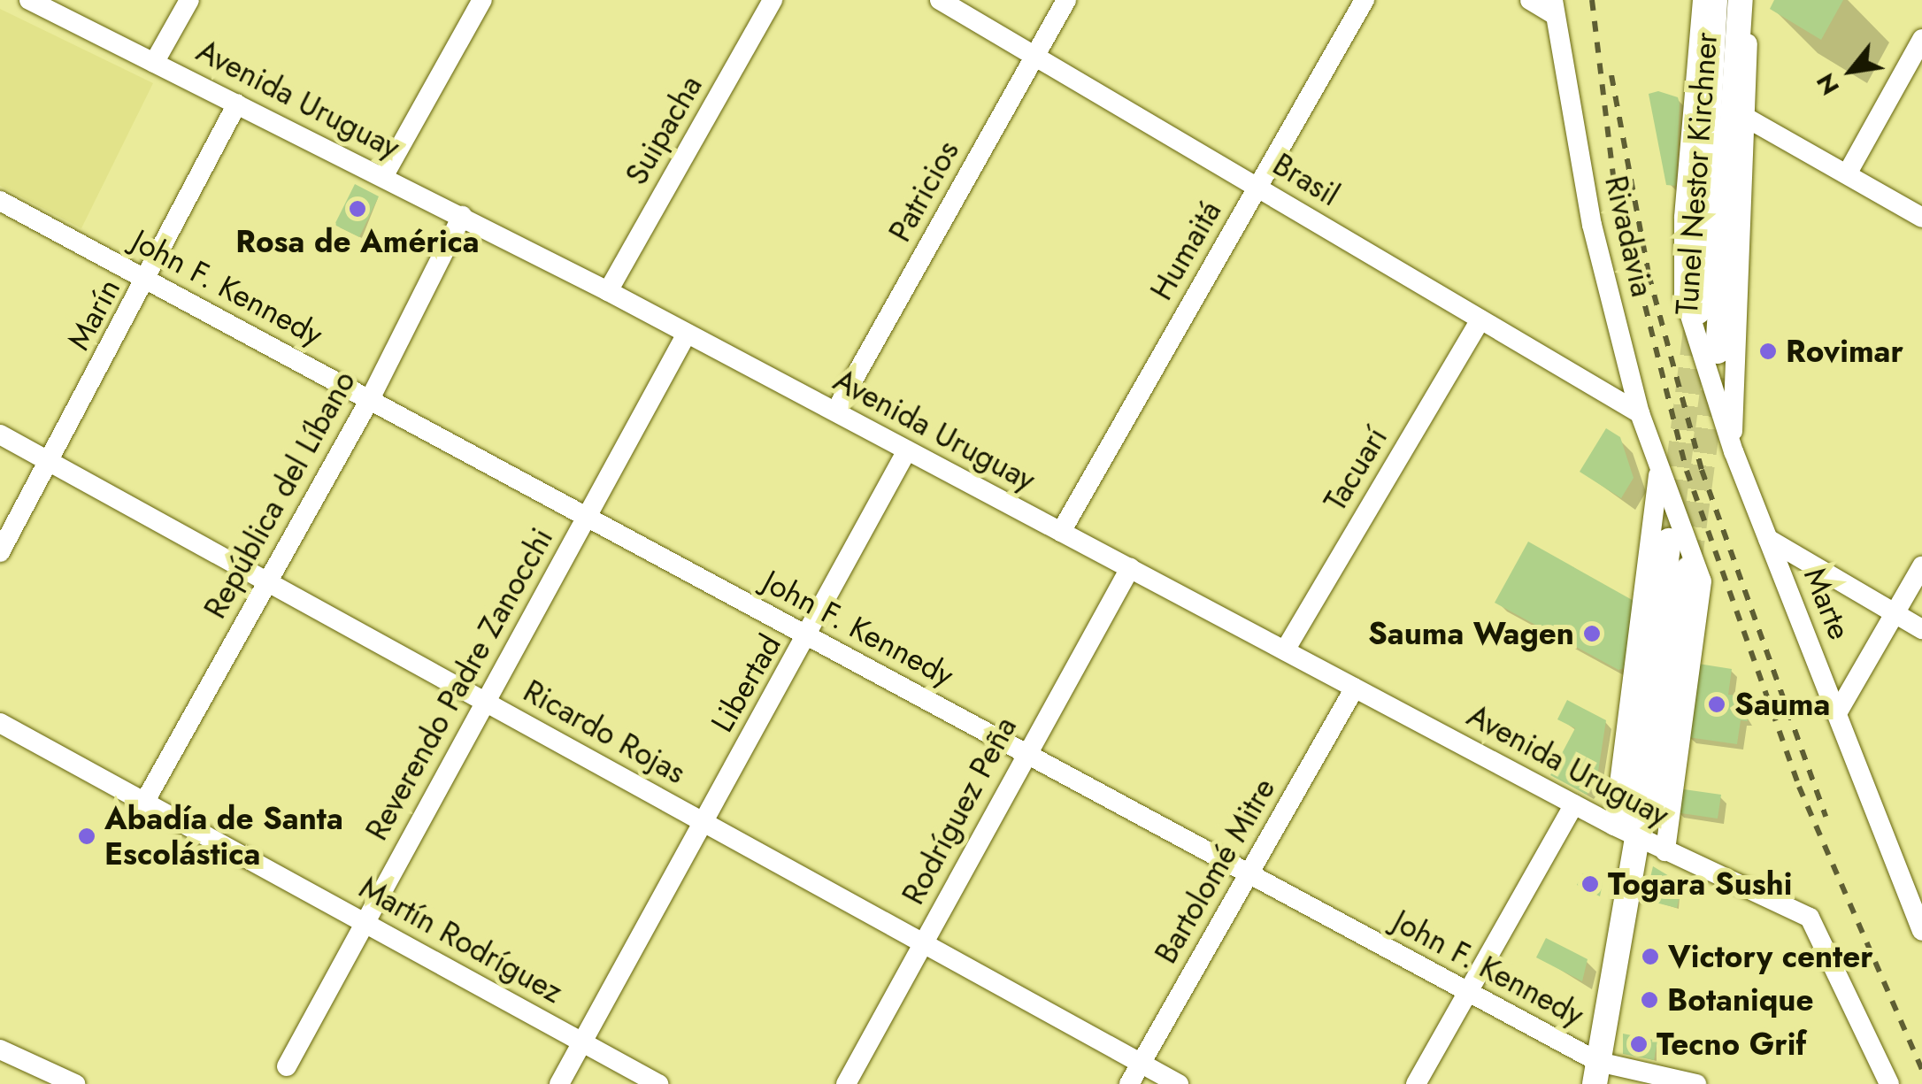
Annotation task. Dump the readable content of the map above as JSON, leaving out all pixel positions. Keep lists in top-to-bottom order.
{
  "streets": {
    "main road": ["Tunel Nestor Kirchner"],
    "street": [
      "Avenida Uruguay",
      "Suipacha",
      "Brasil",
      "Patricios",
      "Rivadavia",
      "Humaitá",
      "John F. Kennedy",
      "Marín",
      "Tacuarí",
      "República del Líbano",
      "Marte",
      "Libertad",
      "Reverendo Padre Zanocchi",
      "Ricardo Rojas",
      "Rodríguez Peña",
      "Bartolomé Mitre",
      "Martín Rodríguez"
    ]
  },
  "crossings": [
    ["Avenida Uruguay", "Suipacha"],
    ["Avenida Uruguay", "Patricios"],
    ["Avenida Uruguay", "Humaitá"],
    ["Avenida Uruguay", "Marín"],
    ["Avenida Uruguay", "Tacuarí"],
    ["Avenida Uruguay", "República del Líbano"],
    ["Avenida Uruguay", "Libertad"],
    ["Avenida Uruguay", "Reverendo Padre Zanocchi"],
    ["Avenida Uruguay", "Rodríguez Peña"],
    ["Avenida Uruguay", "Bartolomé Mitre"],
    ["Tunel Nestor Kirchner", "Marte"],
    ["Brasil", "Patricios"],
    ["Brasil", "Rivadavia"],
    ["Brasil", "Humaitá"],
    ["Brasil", "Tacuarí"],
    ["John F. Kennedy", "Marín"],
    ["John F. Kennedy", "República del Líbano"],
    ["John F. Kennedy", "Libertad"],
    ["John F. Kennedy", "Reverendo Padre Zanocchi"],
    ["John F. Kennedy", "Rodríguez Peña"],
    ["John F. Kennedy", "Bartolomé Mitre"],
    ["Marín", "Ricardo Rojas"],
    ["República del Líbano", "Ricardo Rojas"],
    ["República del Líbano", "Martín Rodríguez"],
    ["Libertad", "Ricardo Rojas"],
    ["Libertad", "Martín Rodríguez"],
    ["Reverendo Padre Zanocchi", "Ricardo Rojas"],
    ["Reverendo Padre Zanocchi", "Martín Rodríguez"],
    ["Ricardo Rojas", "Rodríguez Peña"],
    ["Ricardo Rojas", "Bartolomé Mitre"]
  ],
  "places": [
    "Rosa de América",
    "Rovimar",
    "Sauma Wagen",
    "Sauma",
    "Abadía de Santa Escolástica",
    "Togara Sushi",
    "Victory center",
    "Botanique",
    "Tecno Grif"
  ],
  "north": "bottom left"
}
